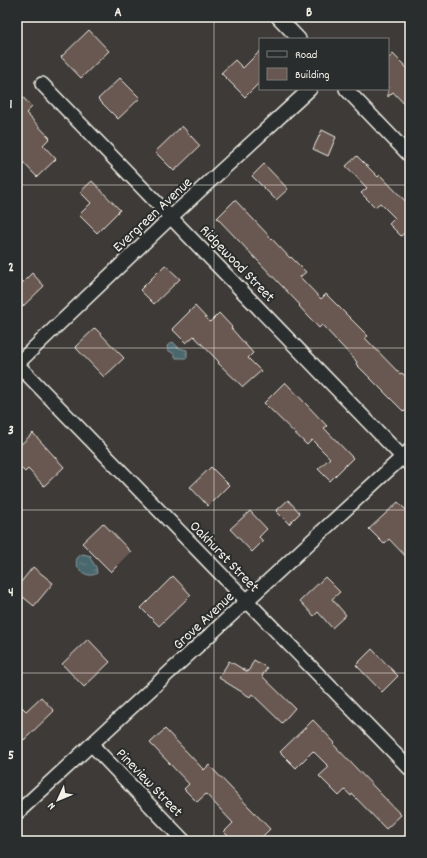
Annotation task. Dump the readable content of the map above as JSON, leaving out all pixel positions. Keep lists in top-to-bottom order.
{
  "streets": {
    "street": [
      "Evergreen Avenue",
      "Ridgewood Street",
      "Oakhurst Street",
      "Grove Avenue",
      "Pineview Street"
    ]
  },
  "crossings": [
    ["Evergreen Avenue", "Ridgewood Street"],
    ["Evergreen Avenue", "Oakhurst Street"],
    ["Ridgewood Street", "Grove Avenue"],
    ["Oakhurst Street", "Grove Avenue"],
    ["Grove Avenue", "Pineview Street"]
  ],
  "legend": ["Road", "Building"],
  "north": "bottom left",
  "grid": {
    "columns": ["A", "B"],
    "rows": [
      "1",
      "2",
      "3",
      "4",
      "5"
    ]
  }
}
